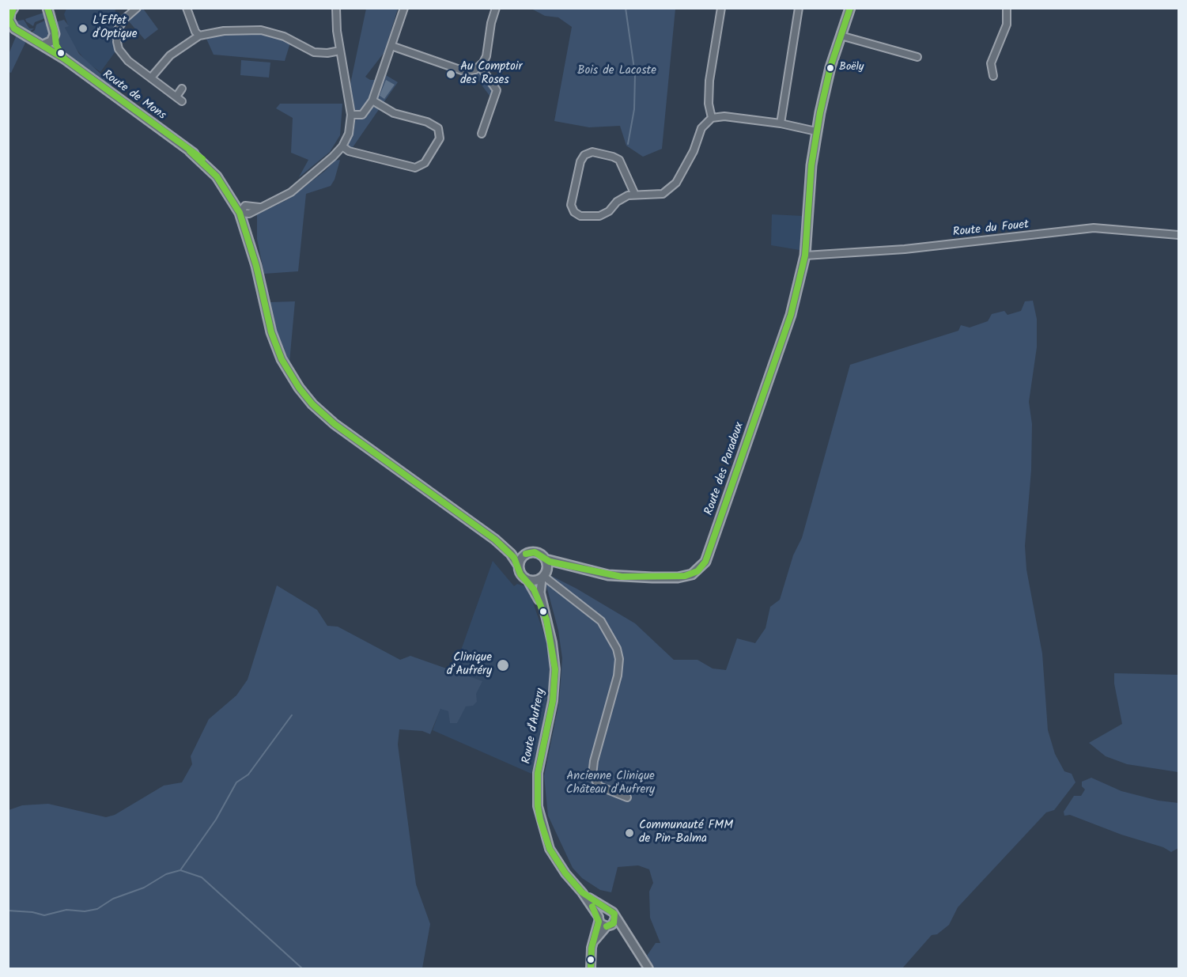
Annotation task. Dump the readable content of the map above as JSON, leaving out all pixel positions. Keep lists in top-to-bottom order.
{
  "streets": {
    "main road": ["Route de Mons", "Route des Paradoux"],
    "street": ["Route du Fouet", "Route d'Aufrery"]
  },
  "crossings": [
    ["Route du Fouet", "Route des Paradoux"],
    ["Route des Paradoux", "Route d'Aufrery"]
  ],
  "parks": ["Bois de Lacoste", "Ancienne Clinique Château d'Aufrery"],
  "places": [
    "L'Effet d'Optique",
    "Boëly",
    "Au Comptoir des Roses",
    "Clinique d’Aufréry",
    "Communauté FMM de Pin-Balma"
  ]
}
